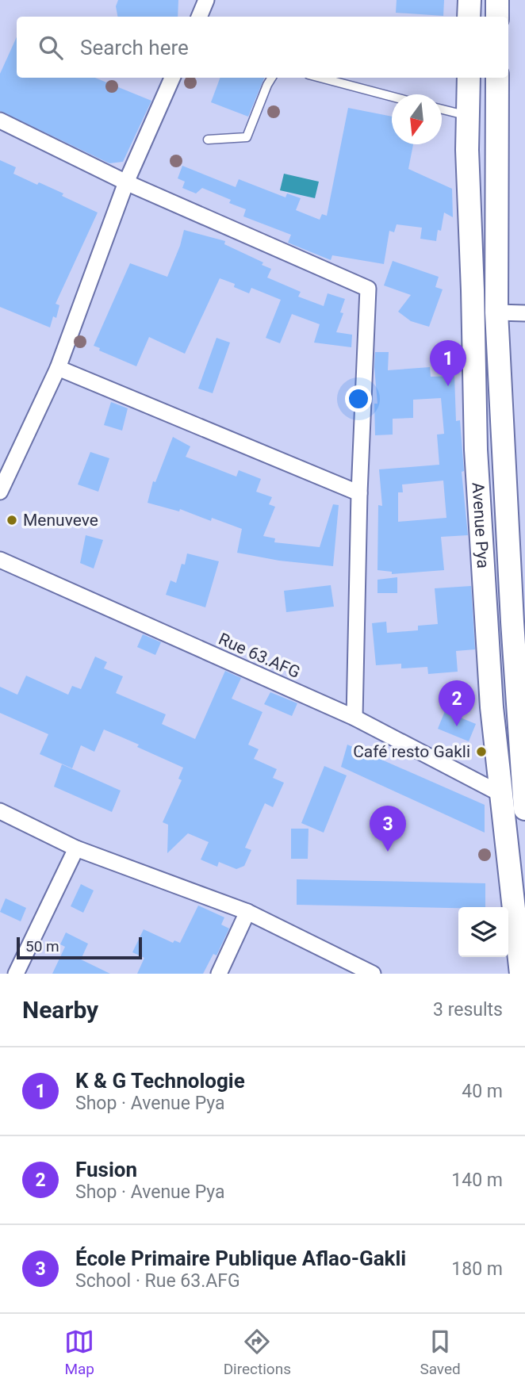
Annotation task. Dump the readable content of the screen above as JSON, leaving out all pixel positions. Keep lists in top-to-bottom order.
{
  "streets": {
    "main road": ["Avenue Pya"],
    "street": ["Rue 63.AFG"]
  },
  "crossings": [
    ["Avenue Pya", "Rue 63.AFG"]
  ],
  "places": ["Menuveve", "Café resto Gakli"],
  "scale_bar": "50 m",
  "north": "bottom",
  "page": {
    "search": "Search here",
    "pins": ["1", "2", "3"],
    "scale": "50 m",
    "heading": ["Nearby", "3 results"],
    "list": [
      {
        "mark": "1",
        "name": "K & G Technologie",
        "note": "Shop · Avenue Pya",
        "value": "40 m"
      },
      {
        "mark": "2",
        "name": "Fusion",
        "note": "Shop · Avenue Pya",
        "value": "140 m"
      },
      {
        "mark": "3",
        "name": "École Primaire Publique Aflao-Gakli",
        "note": "School · Rue 63.AFG",
        "value": "180 m"
      }
    ],
    "nav": ["Map", "Directions", "Saved"]
  }
}
